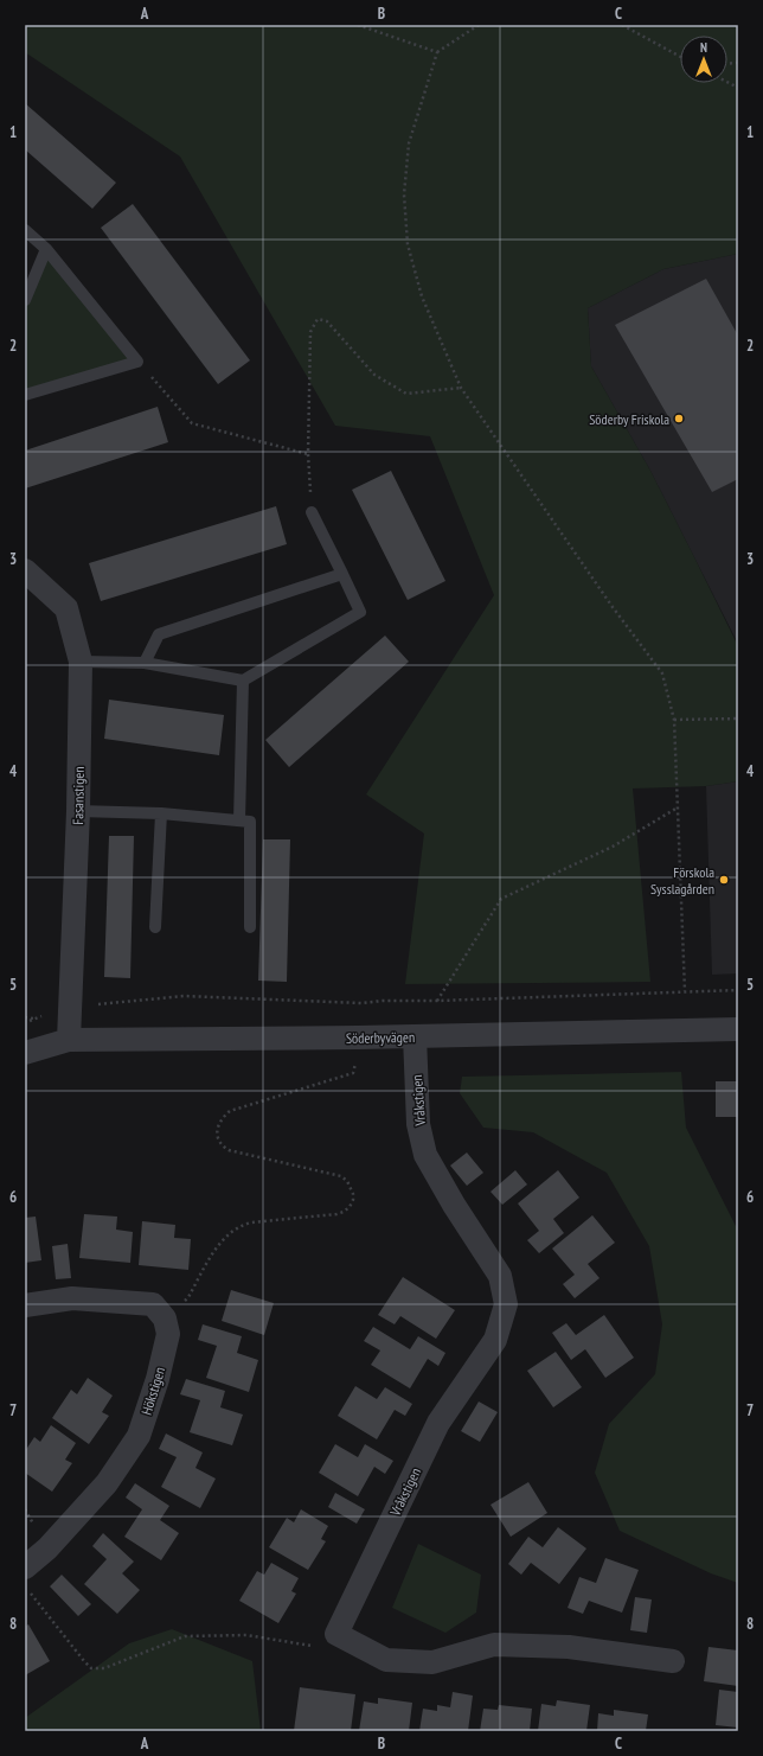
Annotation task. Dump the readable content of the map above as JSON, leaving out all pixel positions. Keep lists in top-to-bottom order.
{
  "streets": {
    "street": [
      "Fasanstigen",
      "Söderbyvägen",
      "Vråkstigen",
      "Hökstigen"
    ]
  },
  "crossings": [
    ["Fasanstigen", "Söderbyvägen"],
    ["Söderbyvägen", "Vråkstigen"]
  ],
  "places": ["Söderby Friskola", "Förskola Sysslagården"],
  "north": "top",
  "grid": {
    "columns": ["A", "B", "C"],
    "rows": [
      "1",
      "2",
      "3",
      "4",
      "5",
      "6",
      "7",
      "8"
    ]
  }
}
